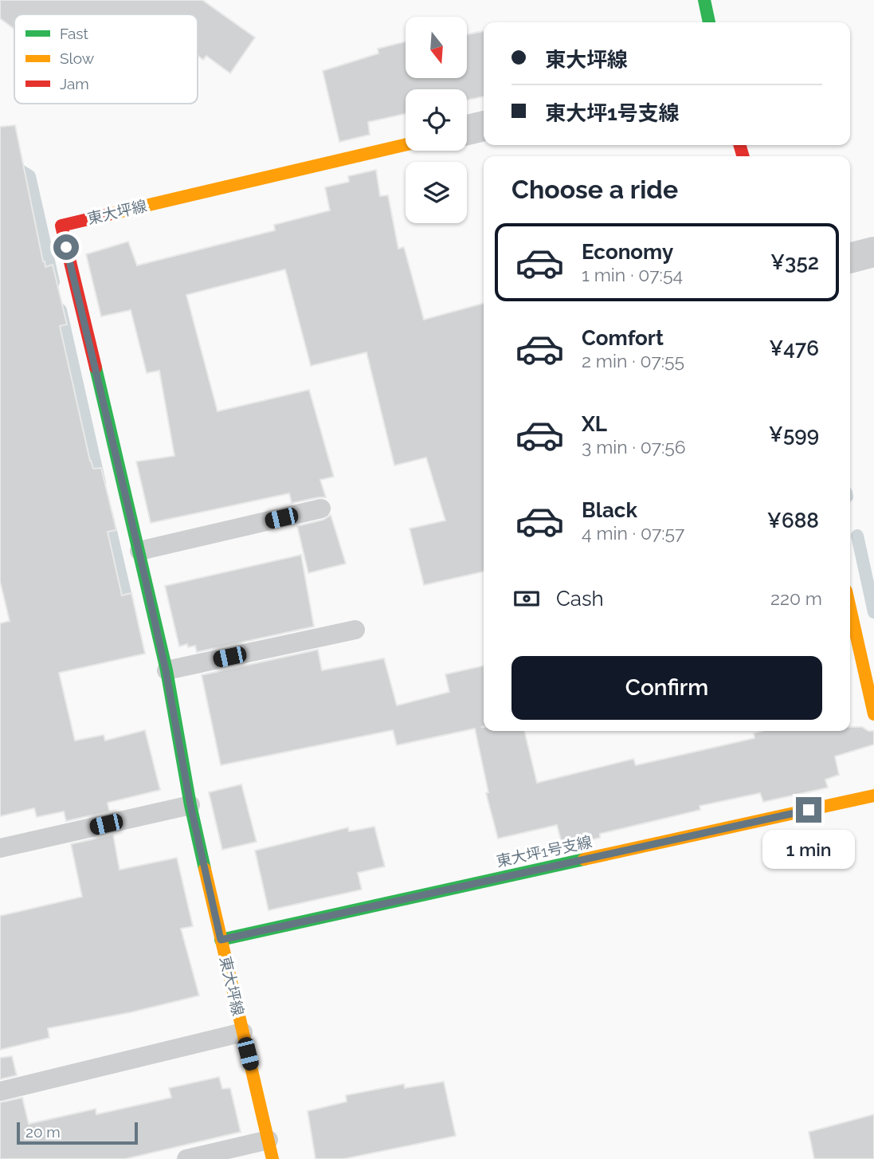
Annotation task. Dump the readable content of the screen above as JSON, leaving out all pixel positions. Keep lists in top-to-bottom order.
{
  "streets": {
    "street": ["東大坪線", "東大坪1号支線"]
  },
  "crossings": [
    ["東大坪線", "東大坪1号支線"]
  ],
  "legend": ["Fast", "Slow", "Jam"],
  "scale_bar": "20 m",
  "north": "bottom",
  "page": {
    "banner": ["東大坪線", "東大坪1号支線"],
    "heading": "Choose a ride",
    "list": [
      {
        "name": "Economy",
        "note": "1 min · 07:54",
        "value": "¥352"
      },
      {
        "name": "Comfort",
        "note": "2 min · 07:55",
        "value": "¥476"
      },
      {
        "name": "XL",
        "note": "3 min · 07:56",
        "value": "¥599"
      },
      {
        "name": "Black",
        "note": "4 min · 07:57",
        "value": "¥688"
      }
    ],
    "pay": ["Cash", "220 m"],
    "buttons": "Confirm",
    "bubble": "1 min",
    "scale": "20 m"
  }
}
